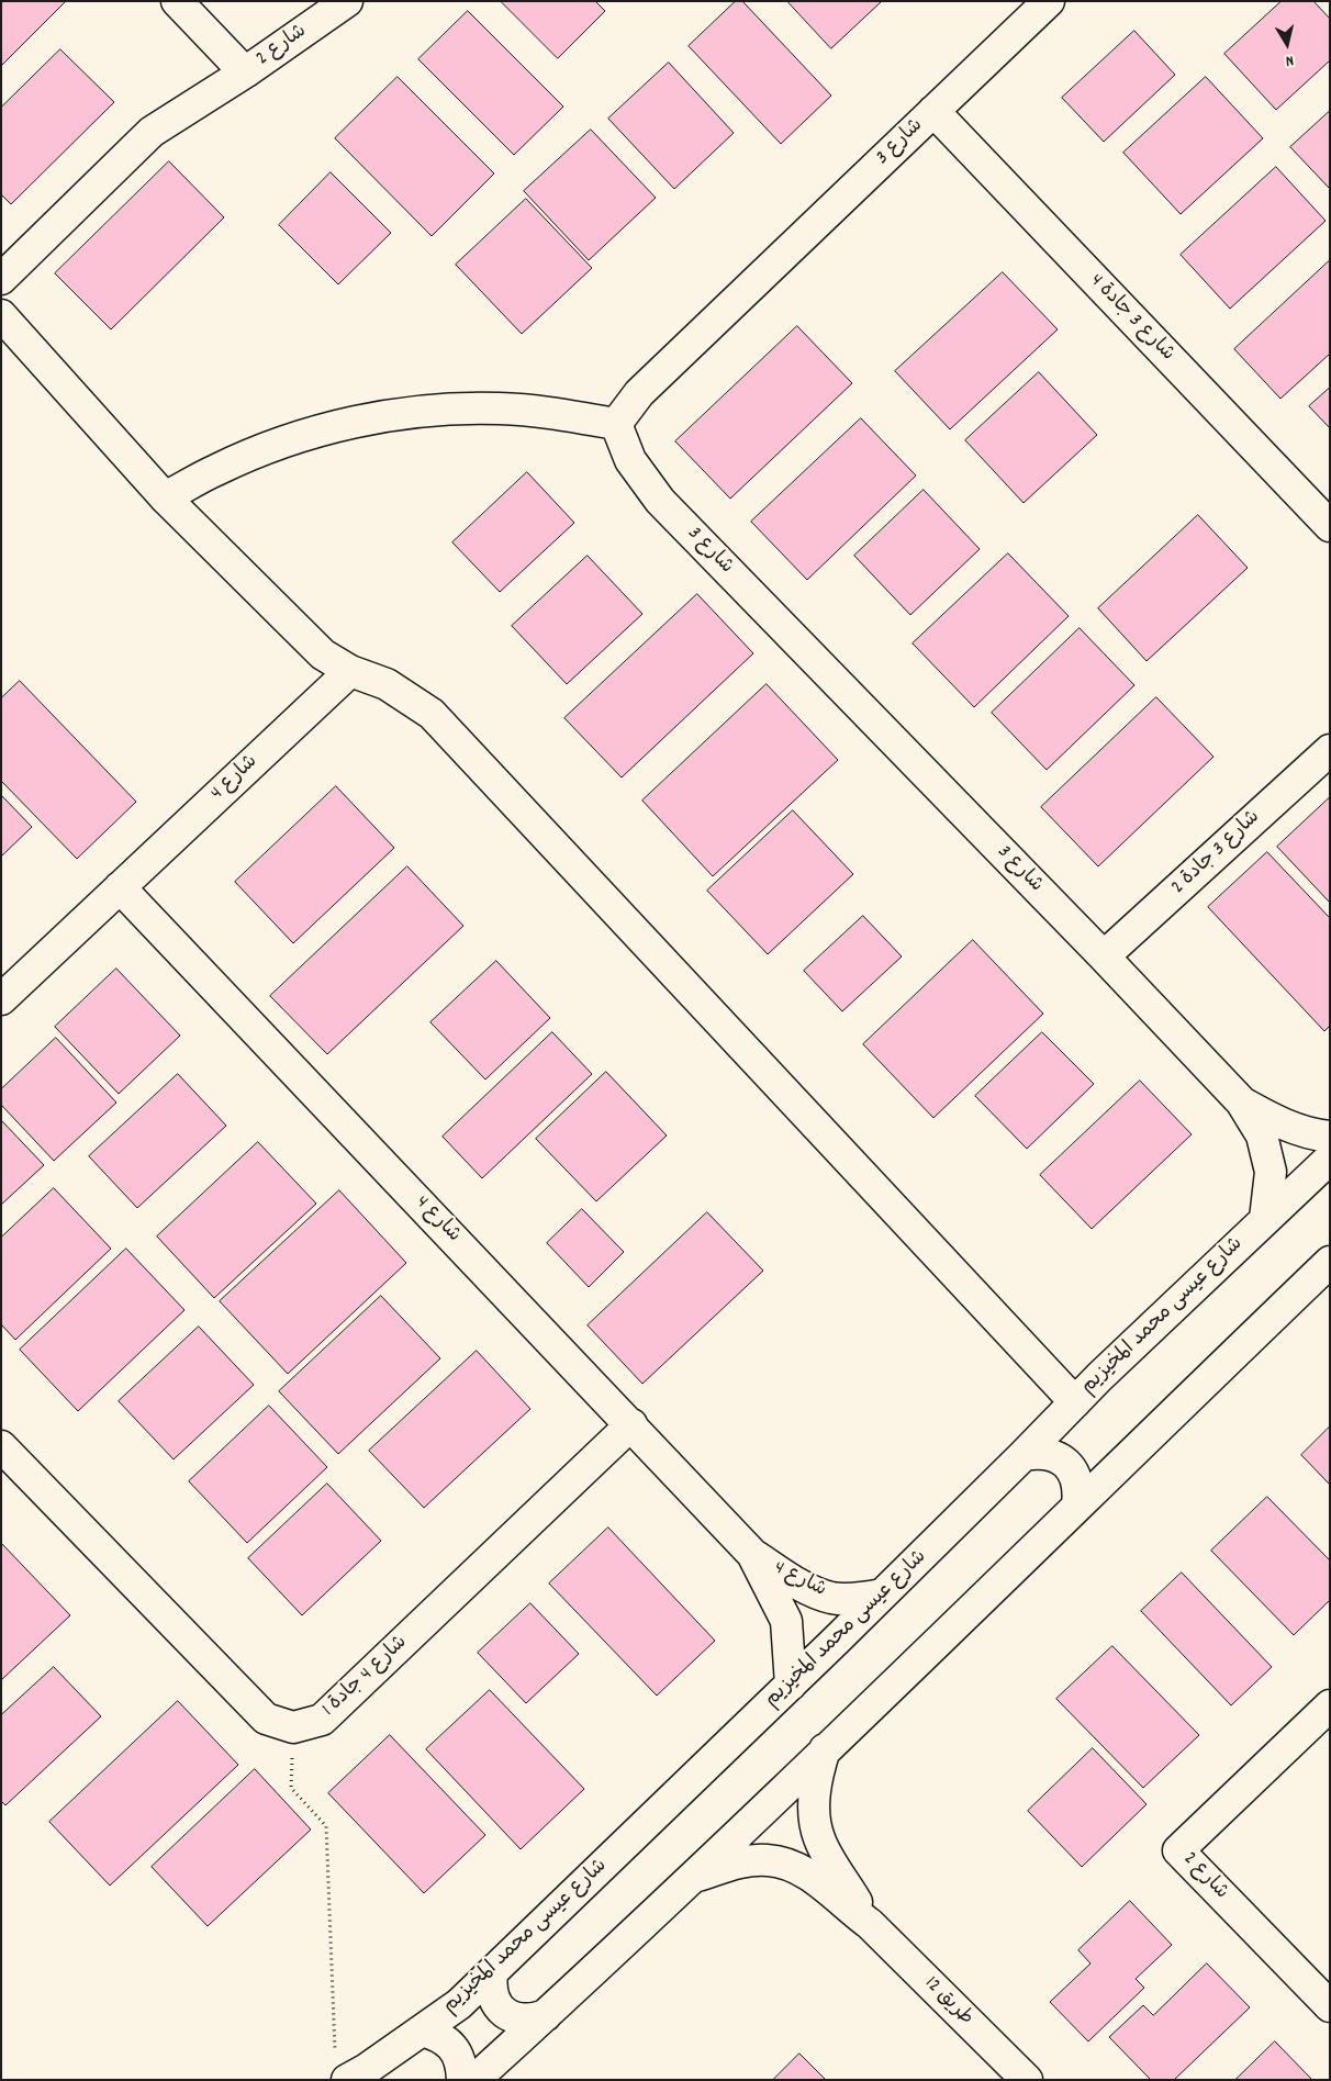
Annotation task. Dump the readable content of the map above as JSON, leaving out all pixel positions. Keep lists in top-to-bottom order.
{
  "streets": {
    "street": [
      "شارع 2",
      "شارع 3",
      "شارع 3 جادة 4",
      "شارع 4",
      "شارع 3 جادة 2",
      "شارع عيسى محمد المخيزيم",
      "شارع 4 جادة 1",
      "طريق 12"
    ]
  },
  "crossings": [
    ["شارع 3", "شارع 3 جادة 4"],
    ["شارع 3", "شارع 3 جادة 2"],
    ["شارع 3", "شارع عيسى محمد المخيزيم"],
    ["شارع 4", "شارع عيسى محمد المخيزيم"],
    ["شارع 4", "شارع 4 جادة 1"]
  ],
  "north": "bottom"
}
